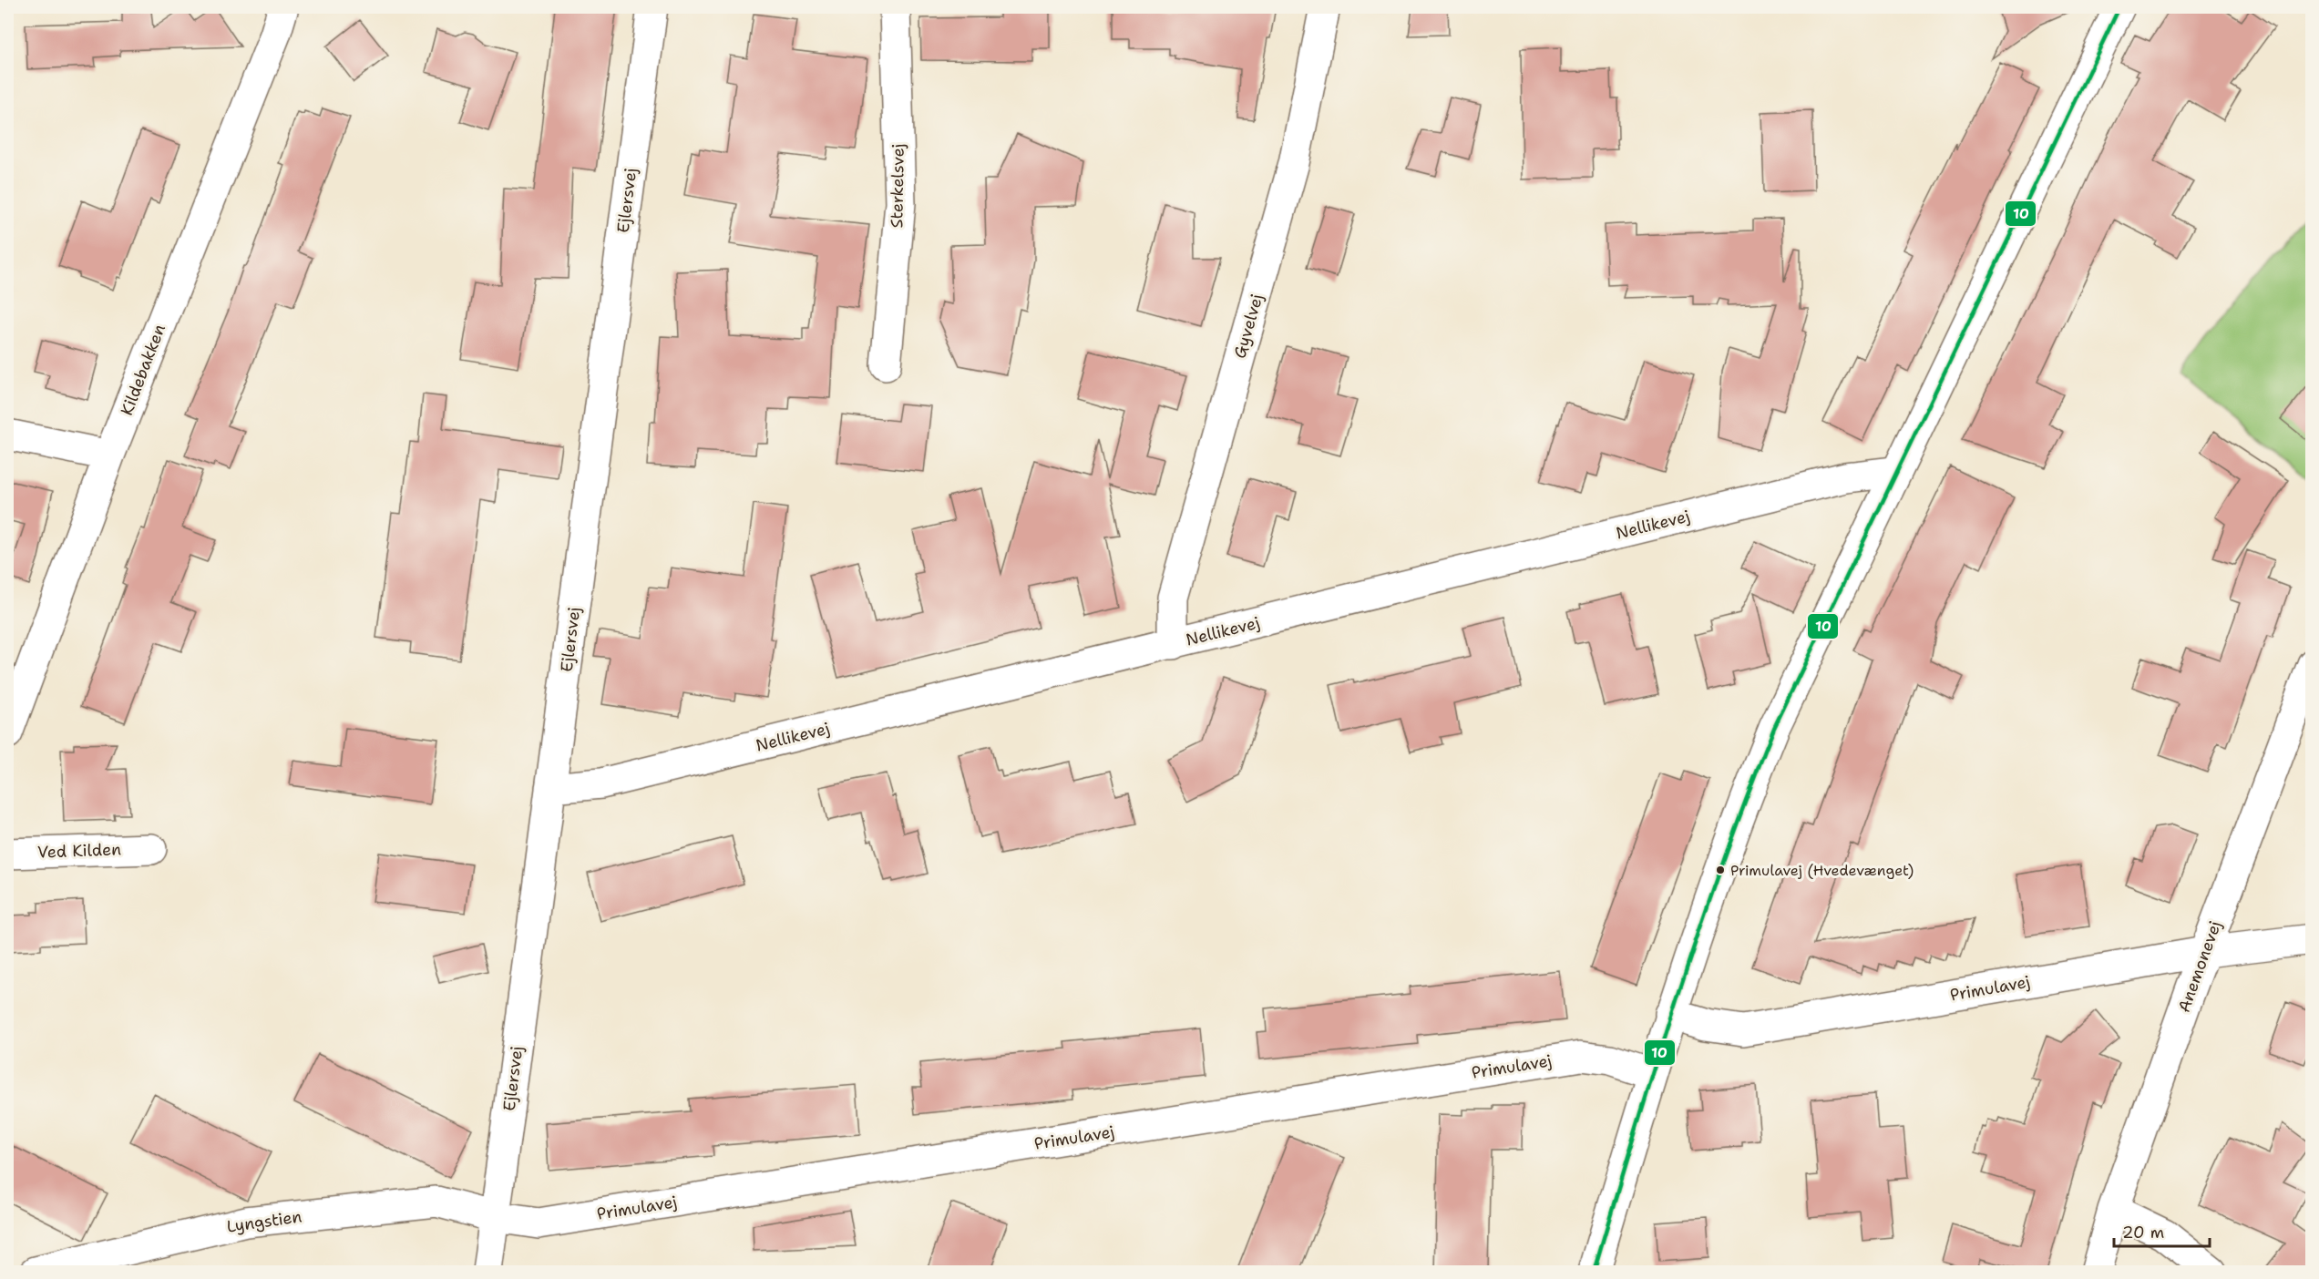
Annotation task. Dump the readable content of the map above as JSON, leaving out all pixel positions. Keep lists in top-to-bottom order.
{
  "streets": {
    "street": [
      "Sterkelsvej",
      "Ejlersvej",
      "Gyvelvej",
      "Kildebakken",
      "Nellikevej",
      "Ved Kilden",
      "Anemonevej",
      "Primulavej",
      "Lyngstien"
    ]
  },
  "crossings": [
    ["Ejlersvej", "Nellikevej"],
    ["Ejlersvej", "Primulavej"],
    ["Ejlersvej", "Lyngstien"],
    ["Gyvelvej", "Nellikevej"],
    ["Anemonevej", "Primulavej"],
    ["Primulavej", "Lyngstien"]
  ],
  "places": ["Primulavej (Hvedevænget)"],
  "lines": ["transit line 10"],
  "scale_bar": "20 m"
}
